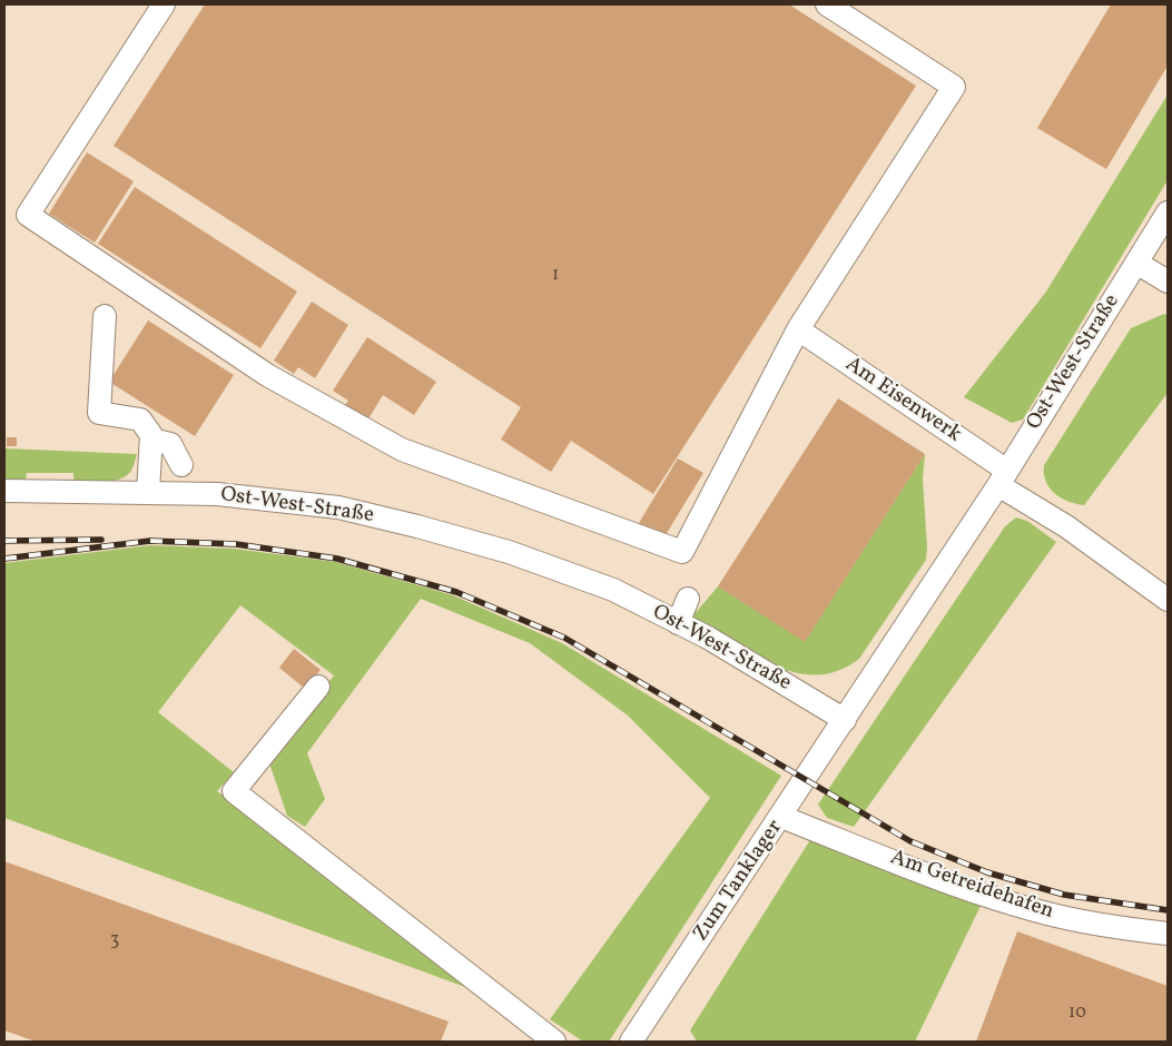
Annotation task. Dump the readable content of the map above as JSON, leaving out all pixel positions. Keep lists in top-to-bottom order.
{
  "streets": {
    "street": [
      "Ost-West-Straße",
      "Am Eisenwerk",
      "Zum Tanklager",
      "Am Getreidehafen"
    ]
  },
  "crossings": [
    ["Ost-West-Straße", "Am Eisenwerk"],
    ["Ost-West-Straße", "Zum Tanklager"],
    ["Zum Tanklager", "Am Getreidehafen"]
  ],
  "house_numbers": ["1", "3", "10"]
}
